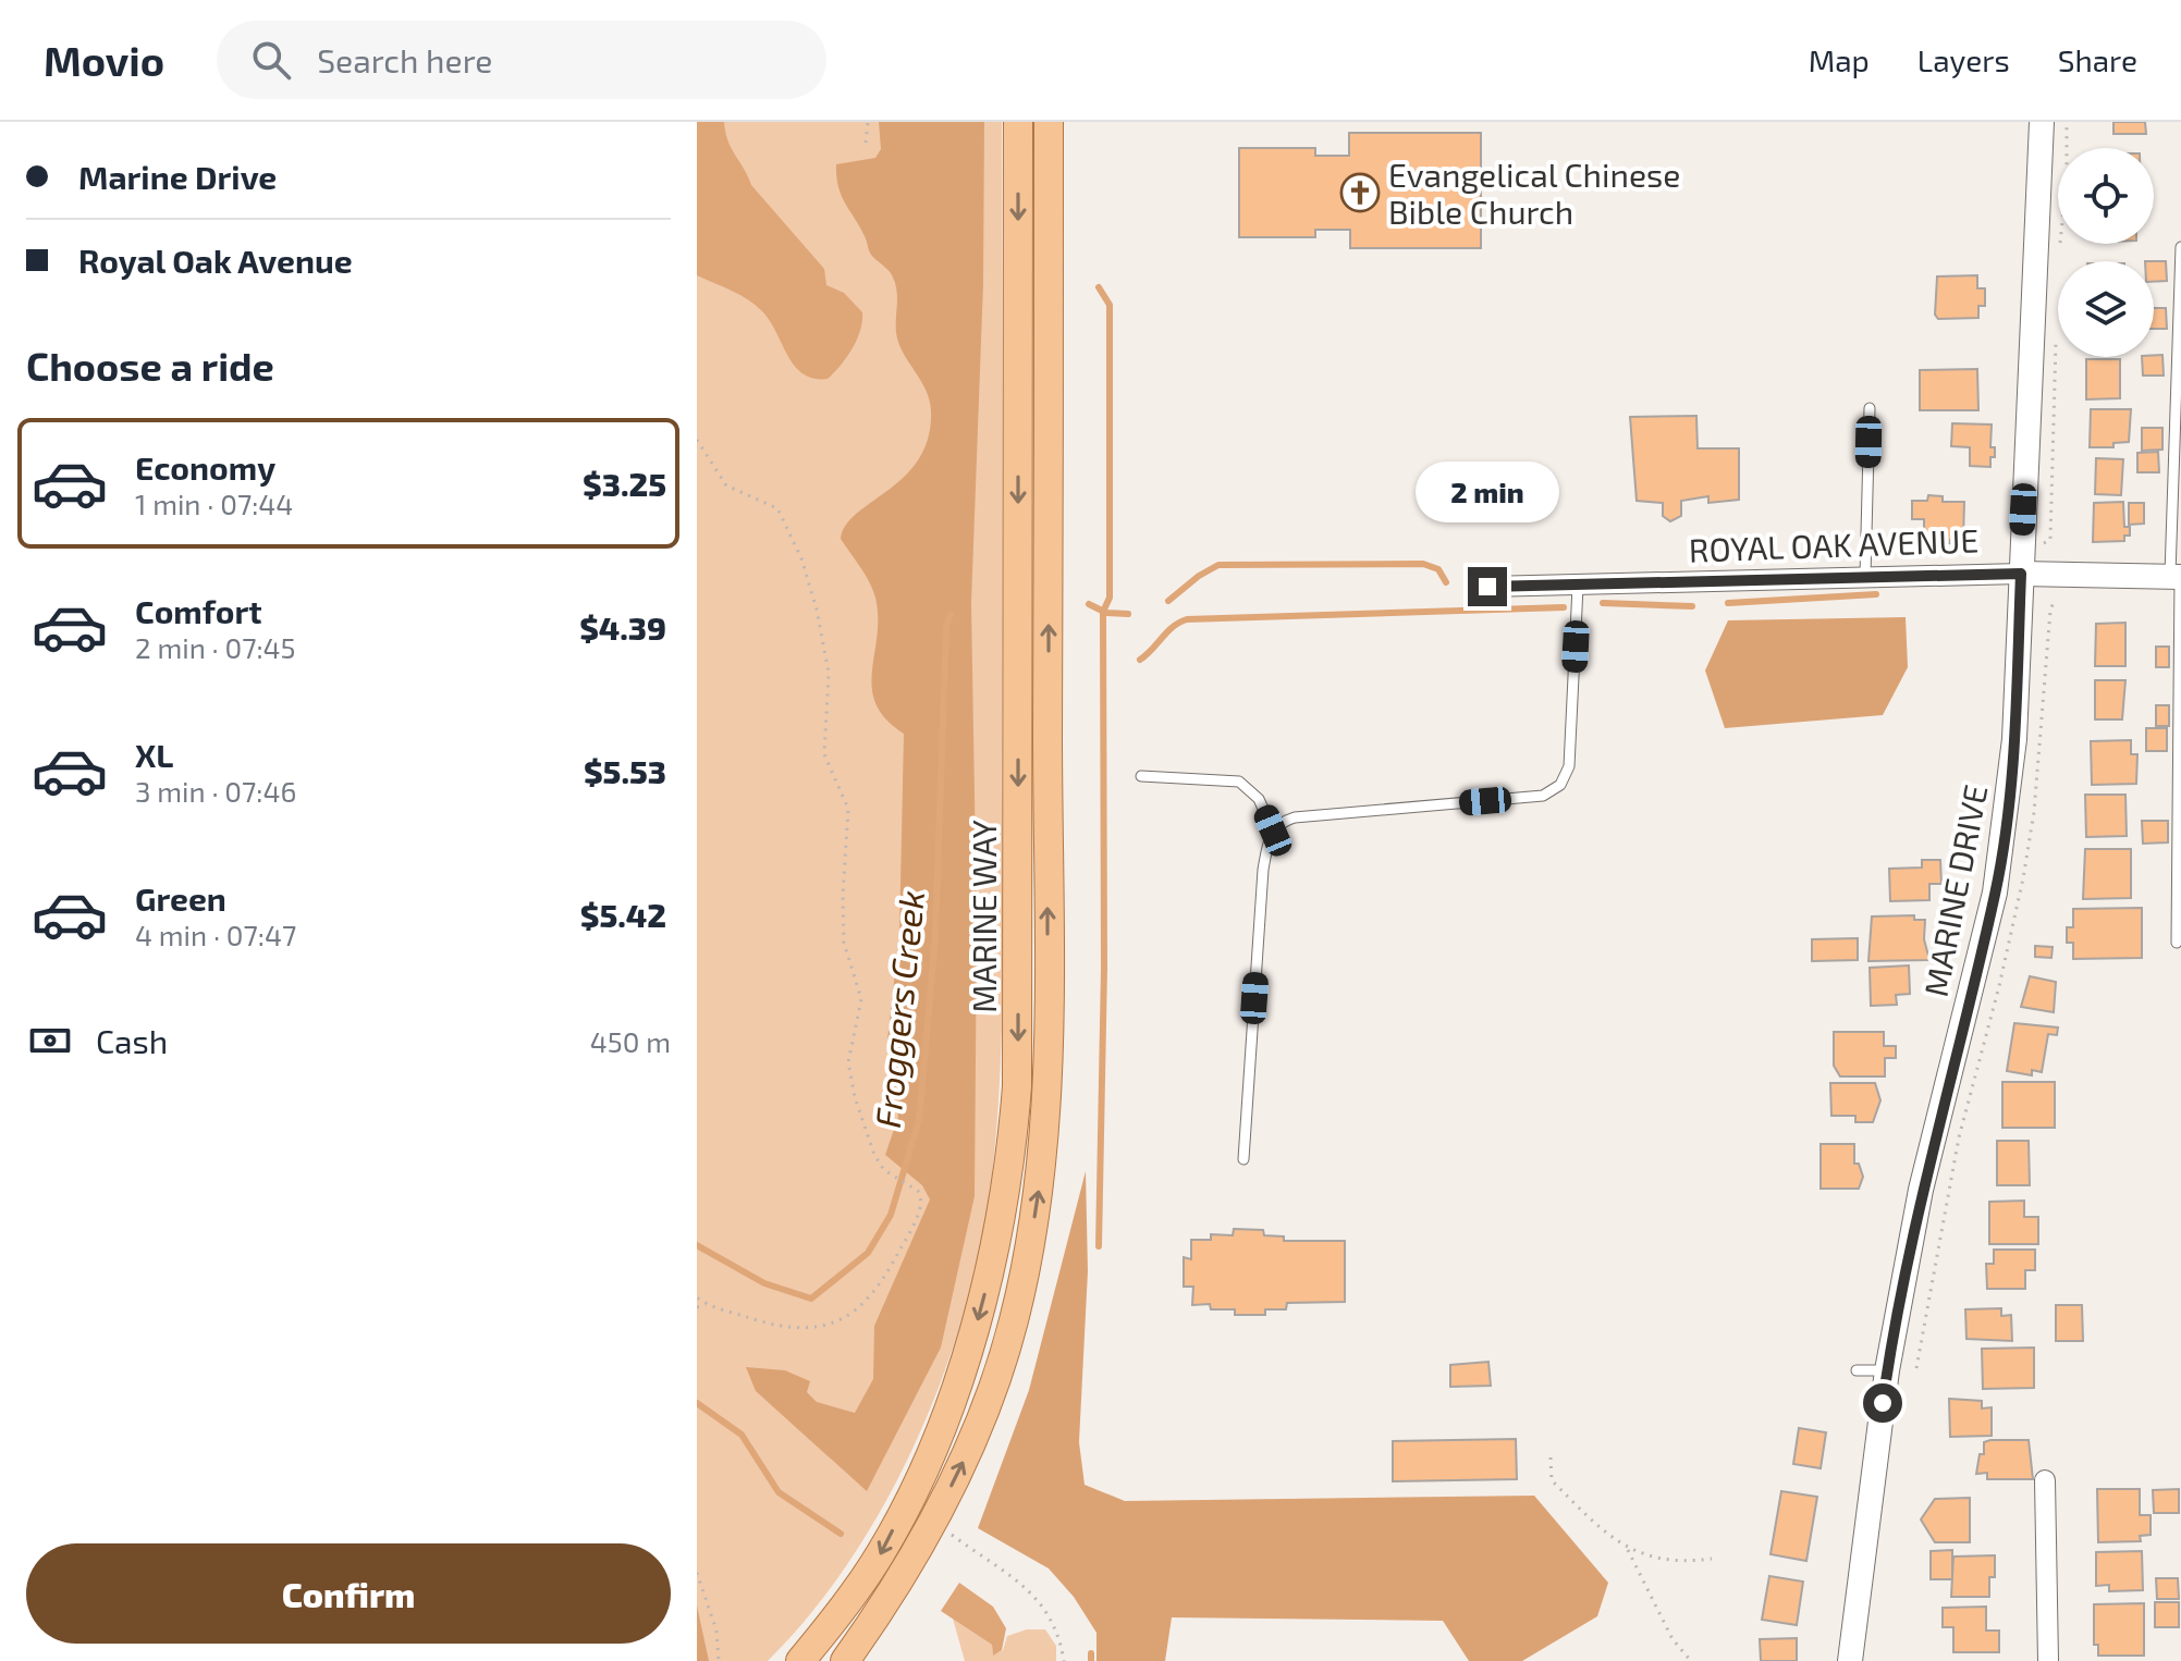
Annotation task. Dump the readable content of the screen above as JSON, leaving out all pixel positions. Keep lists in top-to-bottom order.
{
  "streets": {
    "main road": ["MARINE WAY"],
    "street": ["ROYAL OAK AVENUE", "MARINE DRIVE"]
  },
  "crossings": [
    ["ROYAL OAK AVENUE", "MARINE DRIVE"]
  ],
  "water": ["Froggers Creek"],
  "places": {
    "church": ["Evangelical Chinese Bible Church"]
  },
  "page": {
    "header": "Movio",
    "search": "Search here",
    "nav": ["Map", "Layers", "Share"],
    "banner": ["Marine Drive", "Royal Oak Avenue"],
    "heading": "Choose a ride",
    "list": [
      {
        "name": "Economy",
        "note": "1 min · 07:44",
        "value": "$3.25"
      },
      {
        "name": "Comfort",
        "note": "2 min · 07:45",
        "value": "$4.39"
      },
      {
        "name": "XL",
        "note": "3 min · 07:46",
        "value": "$5.53"
      },
      {
        "name": "Green",
        "note": "4 min · 07:47",
        "value": "$5.42"
      }
    ],
    "bubble": "2 min",
    "pay": ["Cash", "450 m"],
    "buttons": "Confirm"
  }
}
